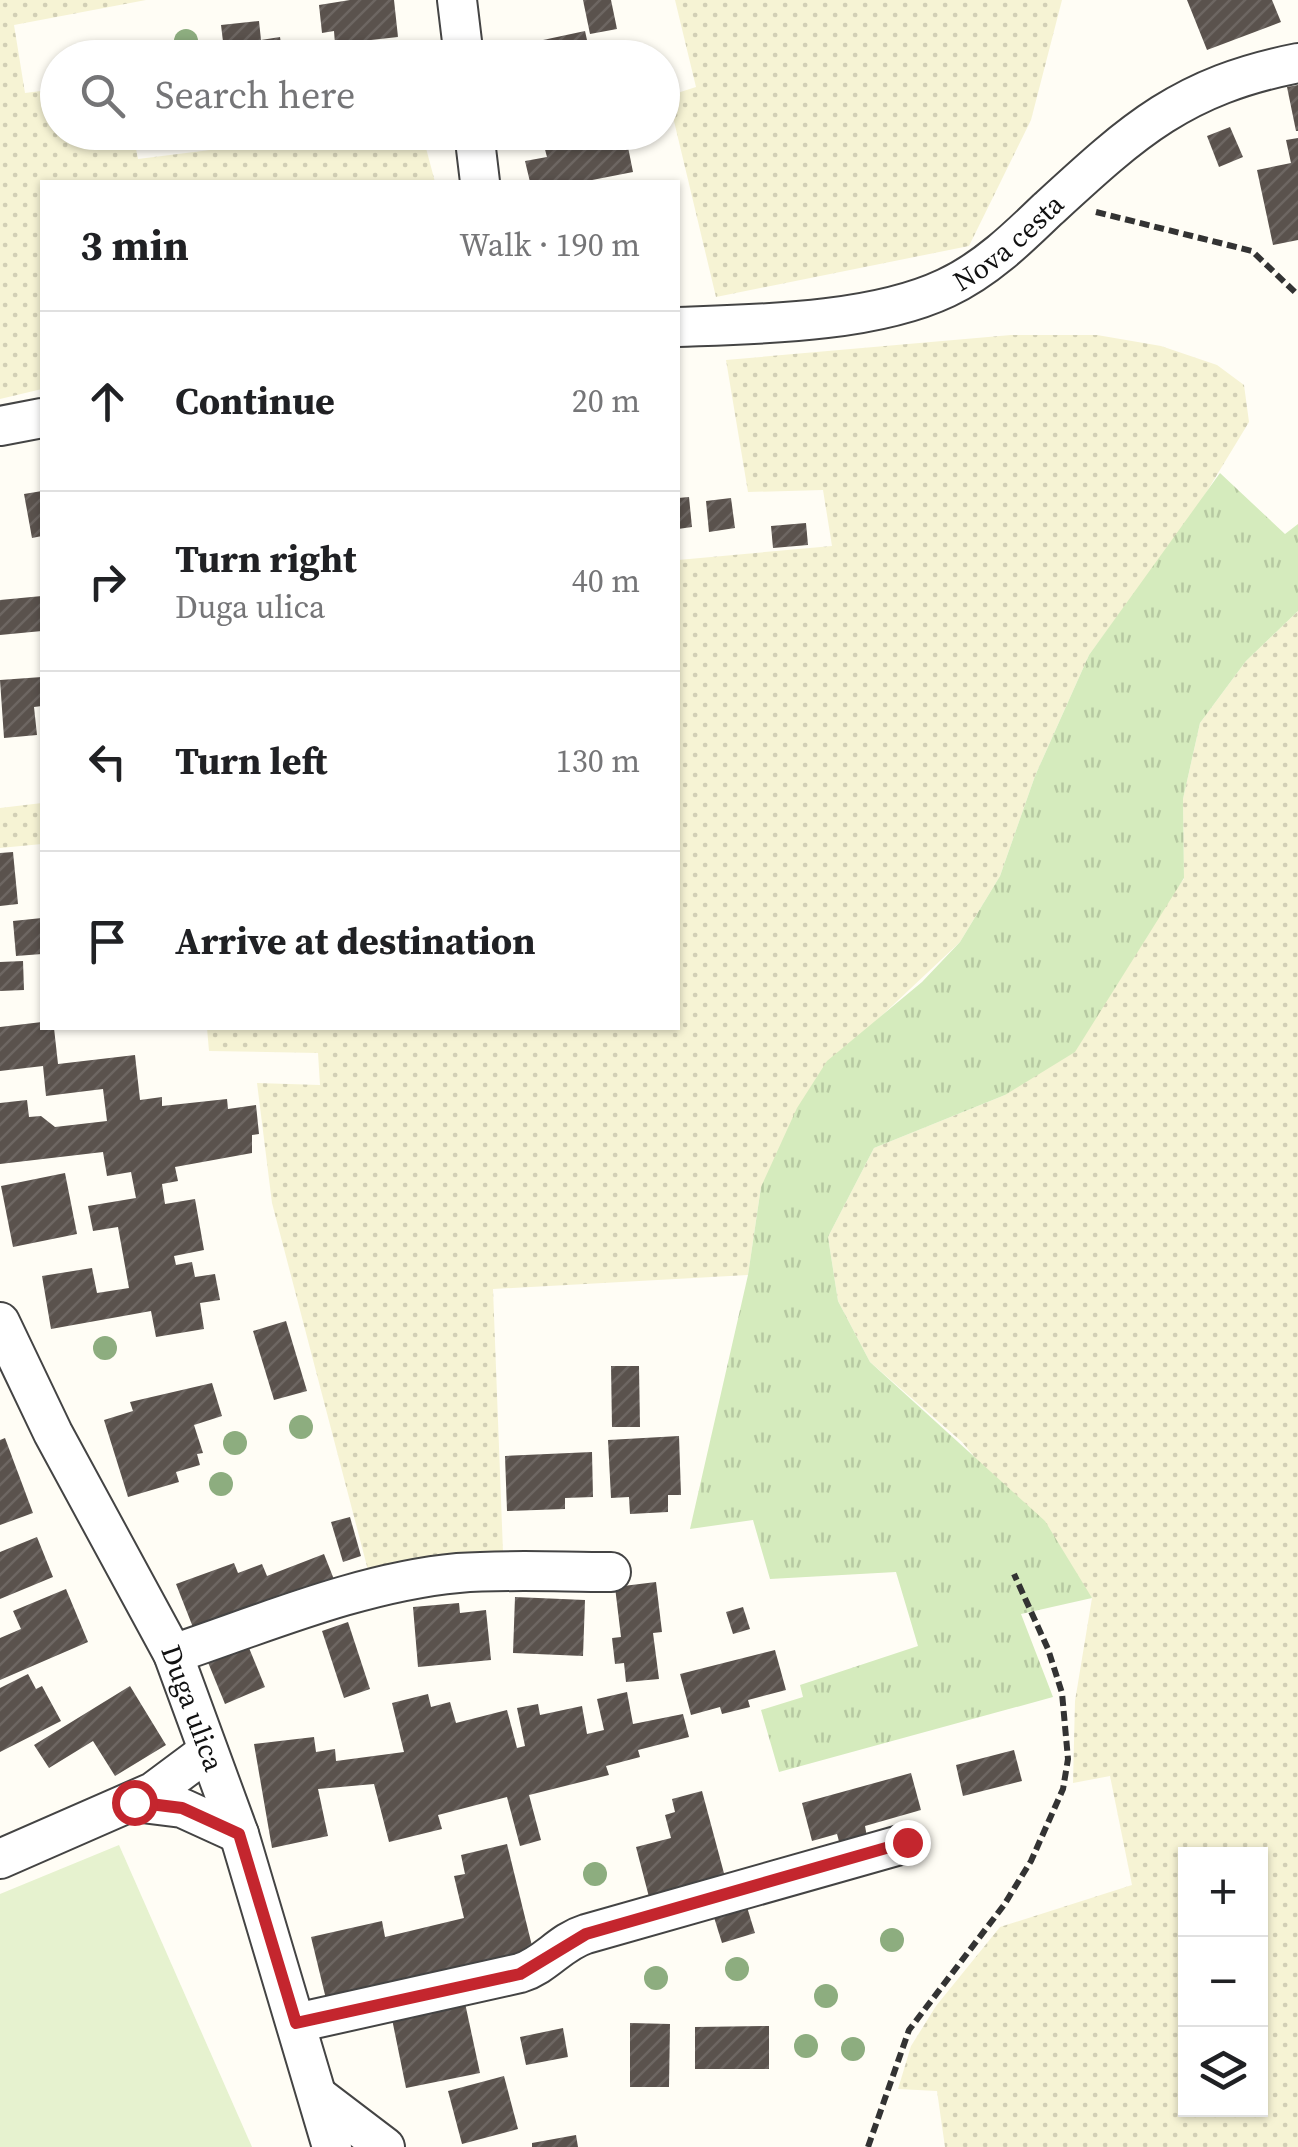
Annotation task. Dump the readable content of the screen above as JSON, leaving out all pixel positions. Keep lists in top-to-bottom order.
{
  "streets": {
    "street": ["Nova cesta", "Duga ulica"]
  },
  "page": {
    "search": "Search here",
    "heading": ["3 min", "Walk · 190 m"],
    "list": [
      ["Continue", "20 m"],
      ["Turn right", "Duga ulica", "40 m"],
      ["Turn left", "130 m"],
      "Arrive at destination"
    ],
    "map_buttons": ["+", "−"]
  }
}
